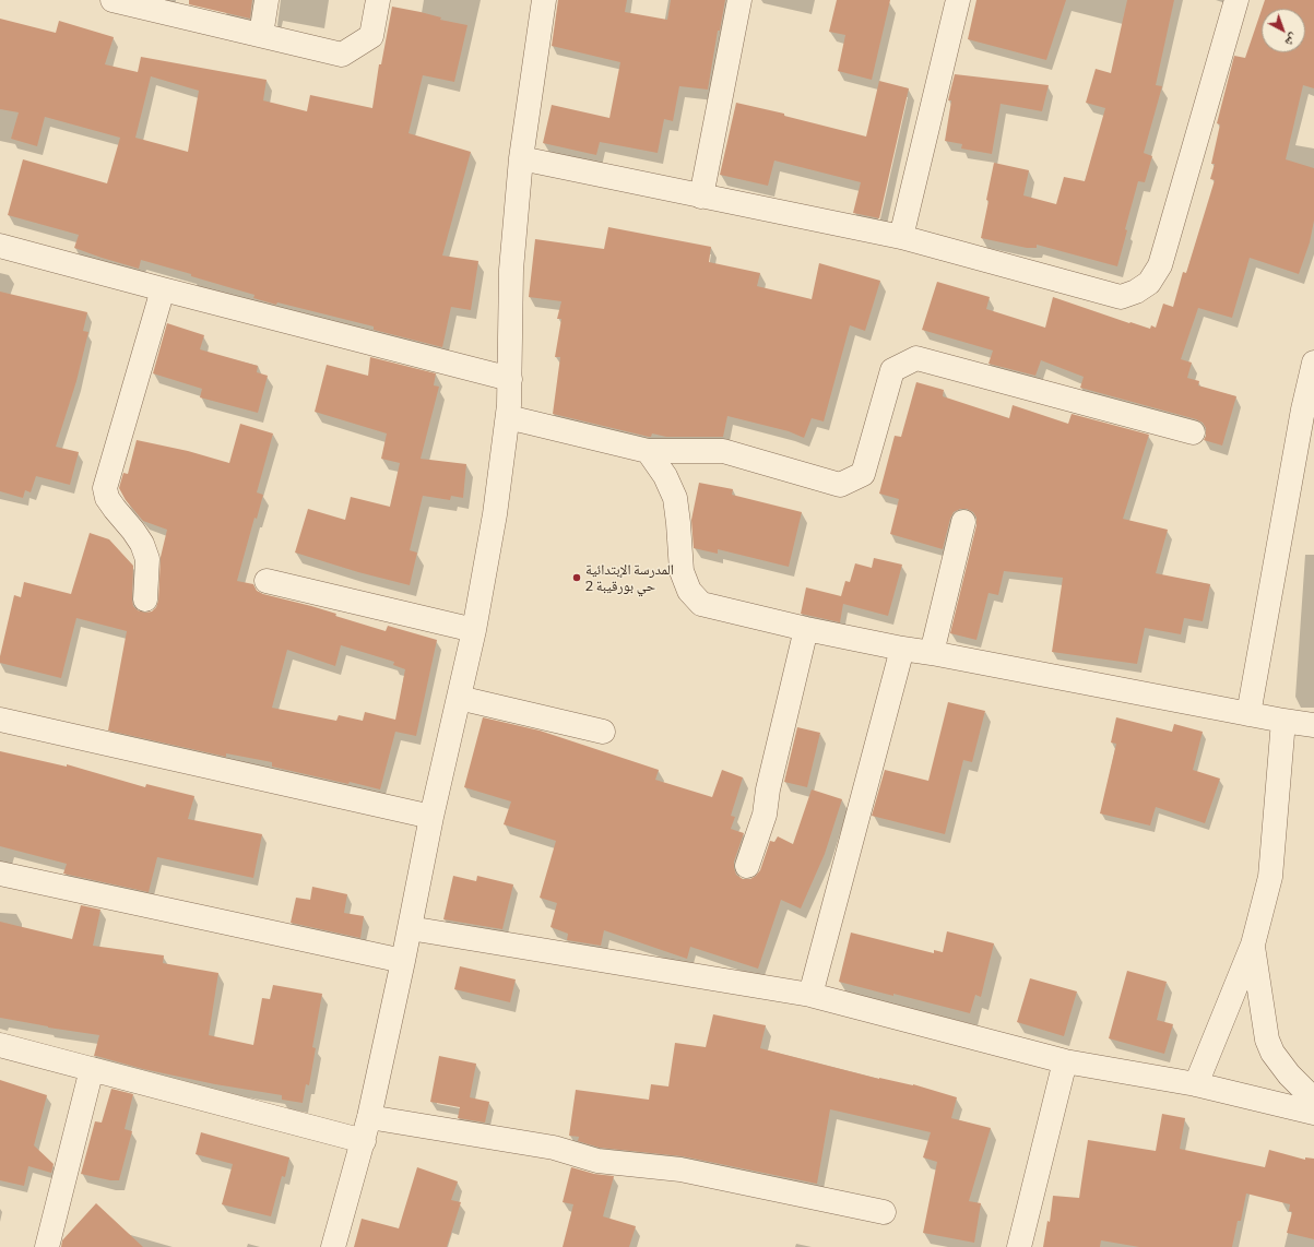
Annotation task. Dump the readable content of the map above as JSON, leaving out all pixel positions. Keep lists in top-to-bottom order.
{
  "places": ["المدرسة الإبتدائية حي بورقيبة 2"],
  "north": "bottom right"
}
